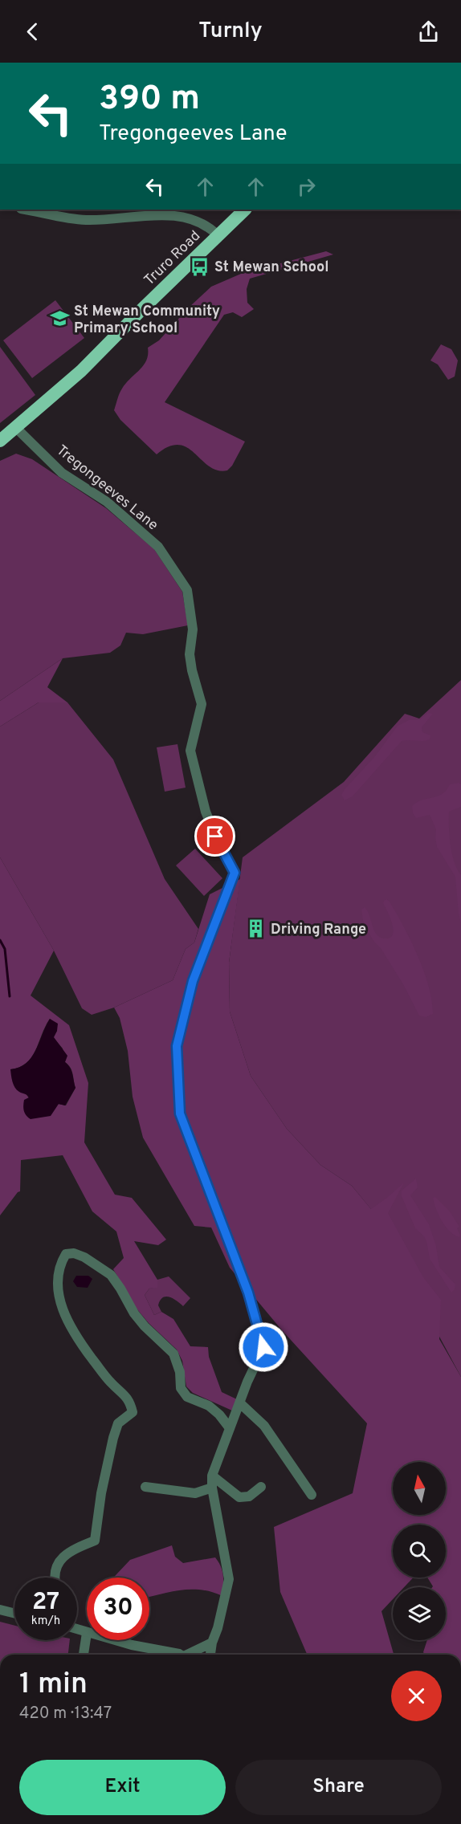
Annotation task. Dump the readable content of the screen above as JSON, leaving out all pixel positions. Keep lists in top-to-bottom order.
{
  "streets": {
    "highway": ["Truro Road"],
    "street": ["Tregongeeves Lane"]
  },
  "crossings": [
    ["Truro Road", "Tregongeeves Lane"]
  ],
  "places": {
    "bus stop": ["St Mewan School"],
    "school or university": ["St Mewan Community Primary School"],
    "building": ["Driving Range"]
  },
  "north": "top",
  "page": {
    "header": "Turnly",
    "turn": ["390 m", "Tregongeeves Lane"],
    "speed": "27 km/h",
    "limit": "30",
    "heading": ["1 min", "420 m · 13:47"],
    "buttons": ["Exit", "Share"]
  }
}
